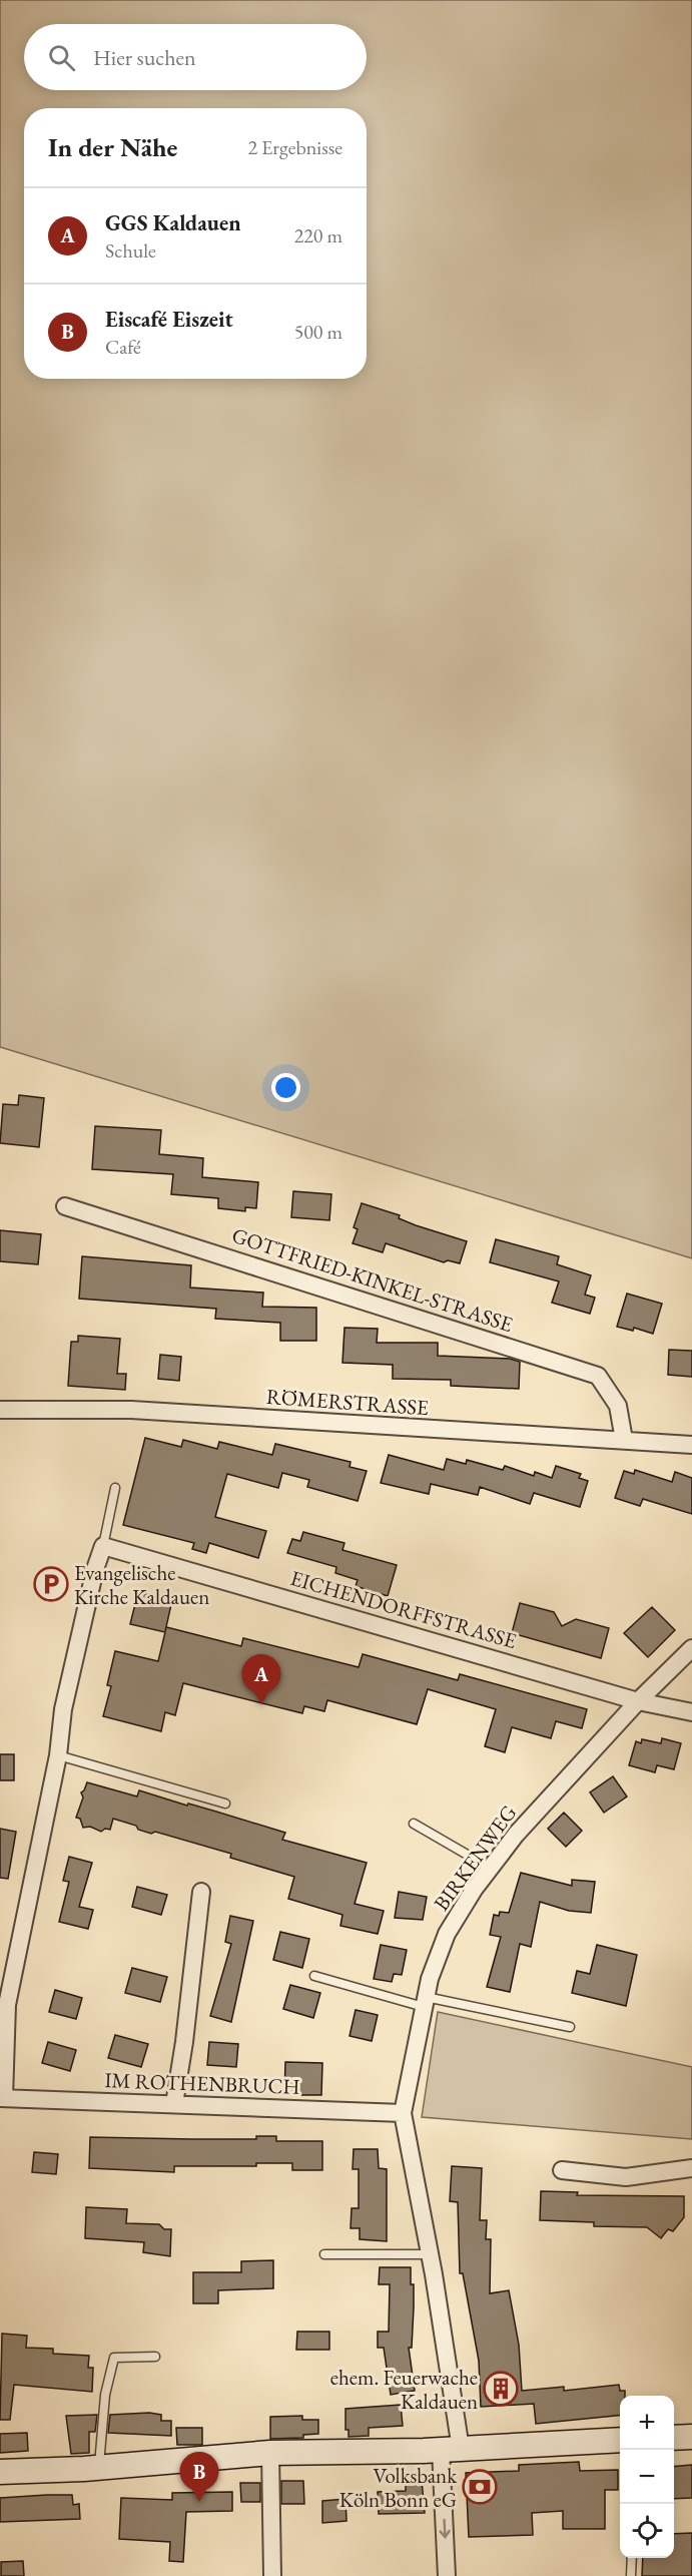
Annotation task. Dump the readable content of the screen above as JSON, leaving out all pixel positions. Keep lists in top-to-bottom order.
{
  "streets": {
    "street": [
      "GOTTFRIED-KINKEL-STRASSE",
      "RÖMERSTRASSE",
      "EICHENDORFFSTRASSE",
      "BIRKENWEG",
      "IM ROTHENBRUCH"
    ]
  },
  "crossings": [
    ["GOTTFRIED-KINKEL-STRASSE", "RÖMERSTRASSE"],
    ["EICHENDORFFSTRASSE", "BIRKENWEG"],
    ["BIRKENWEG", "IM ROTHENBRUCH"]
  ],
  "places": {
    "parking": ["Evangelische Kirche Kaldauen"],
    "building": ["ehem. Feuerwache Kaldauen"],
    "bank": ["Volksbank Köln Bonn eG"]
  },
  "page": {
    "search": "Hier suchen",
    "heading": ["In der Nähe", "2 Ergebnisse"],
    "list": [
      {
        "mark": "A",
        "name": "GGS Kaldauen",
        "note": "Schule",
        "value": "220 m"
      },
      {
        "mark": "B",
        "name": "Eiscafé Eiszeit",
        "note": "Café",
        "value": "500 m"
      }
    ],
    "pins": ["A", "B"],
    "map_buttons": ["+", "−"]
  }
}
